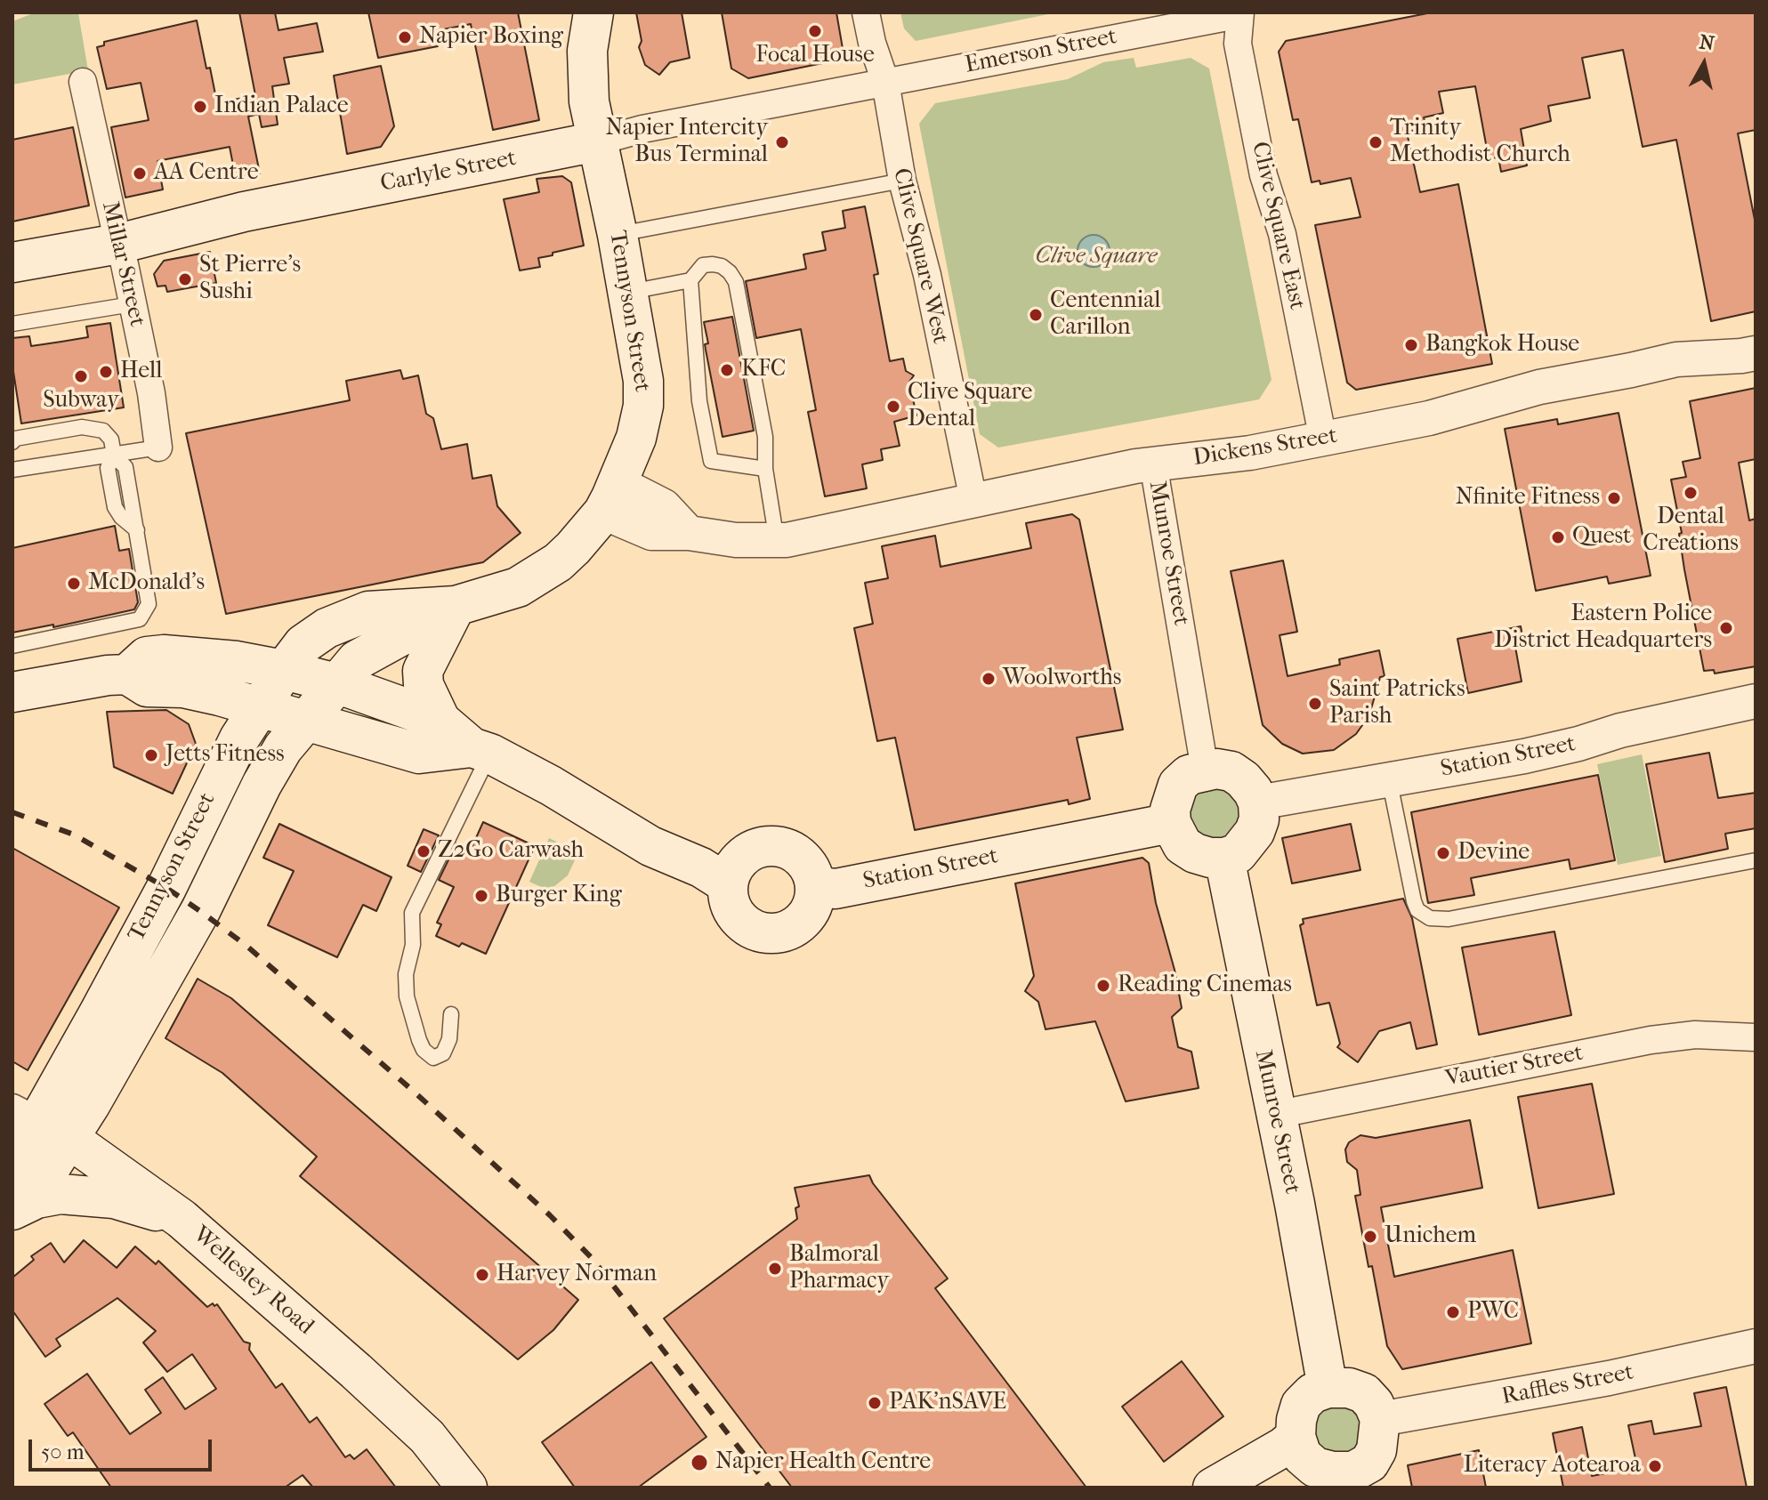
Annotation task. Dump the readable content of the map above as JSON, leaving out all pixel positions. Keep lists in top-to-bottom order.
{
  "streets": {
    "main road": [
      "Carlyle Street",
      "Tennyson Street",
      "Munroe Street",
      "Station Street",
      "Wellesley Road"
    ],
    "street": [
      "Emerson Street",
      "Clive Square East",
      "Clive Square West",
      "Millar Street",
      "Dickens Street",
      "Vautier Street",
      "Raffles Street"
    ]
  },
  "crossings": [
    ["Emerson Street", "Carlyle Street"],
    ["Emerson Street", "Clive Square East"],
    ["Emerson Street", "Clive Square West"],
    ["Carlyle Street", "Clive Square West"],
    ["Carlyle Street", "Millar Street"],
    ["Carlyle Street", "Tennyson Street"],
    ["Clive Square East", "Dickens Street"],
    ["Clive Square West", "Dickens Street"],
    ["Tennyson Street", "Dickens Street"],
    ["Tennyson Street", "Wellesley Road"],
    ["Dickens Street", "Munroe Street"],
    ["Munroe Street", "Station Street"],
    ["Munroe Street", "Vautier Street"],
    ["Munroe Street", "Raffles Street"]
  ],
  "parks": ["Clive Square"],
  "places": [
    "Focal House",
    "Napier Boxing",
    "Indian Palace",
    "Napier Intercity Bus Terminal",
    "Trinity Methodist Church",
    "AA Centre",
    "St Pierre's Sushi",
    "Centennial Carillon",
    "Bangkok House",
    "KFC",
    "Hell",
    "Subway",
    "Clive Square Dental",
    "Dental Creations",
    "Nfinite Fitness",
    "Quest",
    "McDonald's",
    "Eastern Police District Headquarters",
    "Woolworths",
    "Saint Patricks Parish",
    "Jetts Fitness",
    "Z2Go Carwash",
    "Devine",
    "Burger King",
    "Reading Cinemas",
    "Unichem",
    "Balmoral Pharmacy",
    "Harvey Norman",
    "PWC",
    "PAK'nSAVE",
    "Napier Health Centre",
    "Literacy Aotearoa"
  ],
  "scale_bar": "50 m",
  "north": "top"
}
